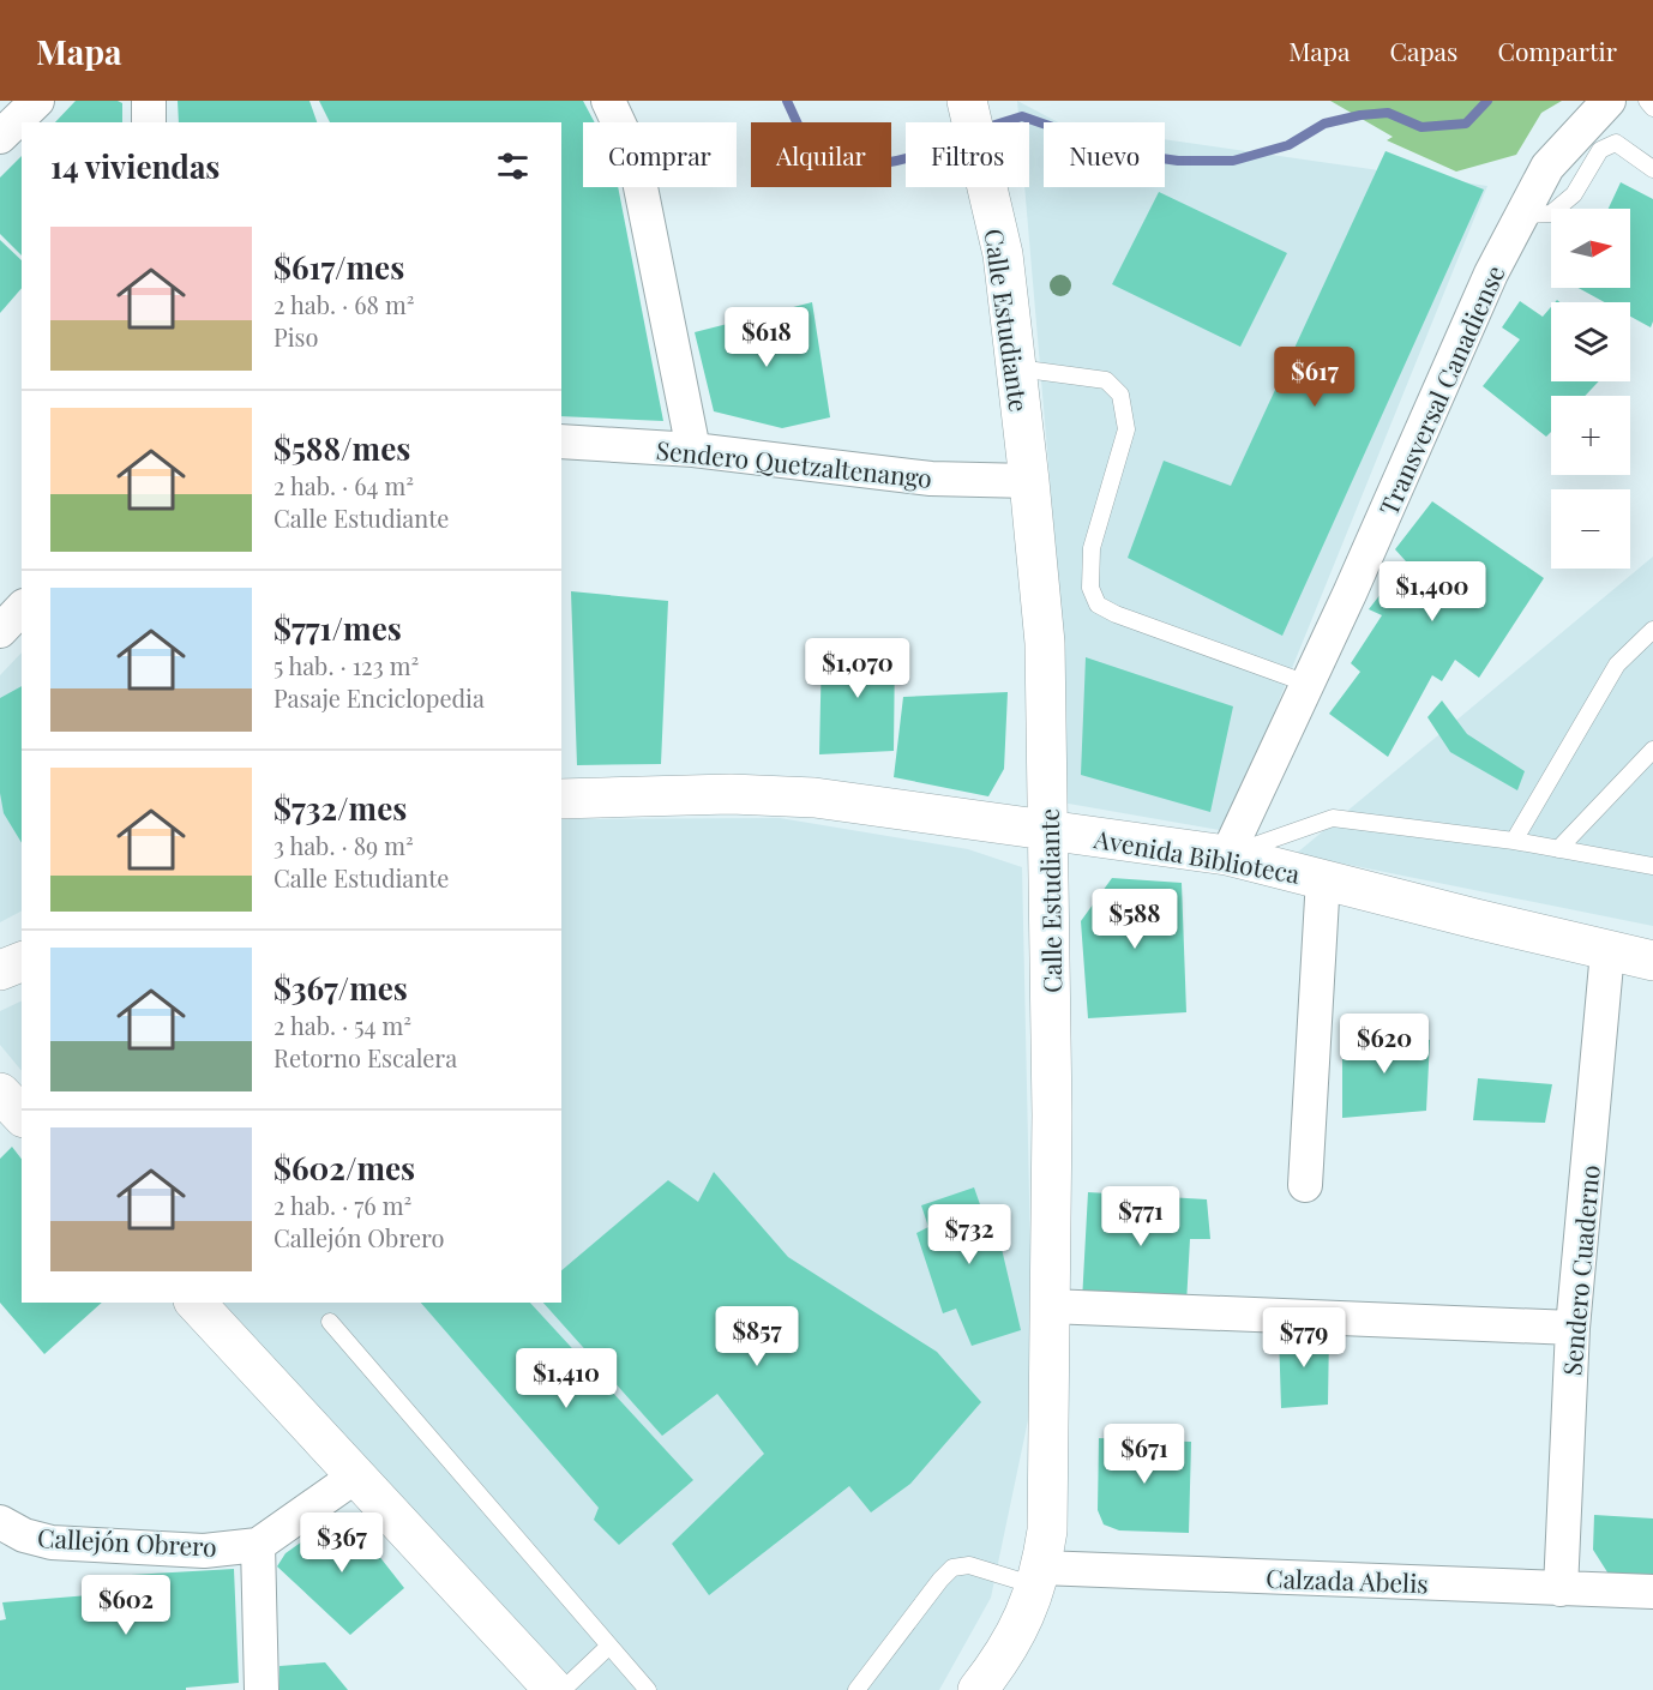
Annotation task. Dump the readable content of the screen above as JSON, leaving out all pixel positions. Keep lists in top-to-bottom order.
{
  "streets": {
    "street": [
      "Calle Estudiante",
      "Transversal Canadiense",
      "Sendero Quetzaltenango",
      "Avenida Biblioteca",
      "Sendero Cuaderno",
      "Callejón Obrero",
      "Calzada Abelis"
    ]
  },
  "crossings": [
    ["Calle Estudiante", "Sendero Quetzaltenango"],
    ["Calle Estudiante", "Avenida Biblioteca"],
    ["Calle Estudiante", "Calzada Abelis"],
    ["Transversal Canadiense", "Avenida Biblioteca"],
    ["Avenida Biblioteca", "Sendero Cuaderno"],
    ["Sendero Cuaderno", "Calzada Abelis"]
  ],
  "north": "right",
  "page": {
    "header": "Mapa",
    "nav": ["Mapa", "Capas", "Compartir"],
    "chip": [
      "Comprar",
      "Alquilar",
      "Filtros",
      "Nuevo"
    ],
    "heading": "14 viviendas",
    "map_buttons": ["+", "−"],
    "list": [
      {
        "name": "$617/mes",
        "note": "2 hab. · 68 m² · Piso"
      },
      {
        "name": "$588/mes",
        "note": "2 hab. · 64 m² · Calle Estudiante"
      },
      {
        "name": "$771/mes",
        "note": "5 hab. · 123 m² · Pasaje Enciclopedia"
      },
      {
        "name": "$732/mes",
        "note": "3 hab. · 89 m² · Calle Estudiante"
      },
      {
        "name": "$367/mes",
        "note": "2 hab. · 54 m² · Retorno Escalera"
      },
      {
        "name": "$602/mes",
        "note": "2 hab. · 76 m² · Callejón Obrero"
      }
    ],
    "price": [
      "$618",
      "$617",
      "$1,400",
      "$1,070",
      "$588",
      "$620",
      "$771",
      "$732",
      "$857",
      "$779",
      "$1,410",
      "$671",
      "$367",
      "$602"
    ]
  }
}
